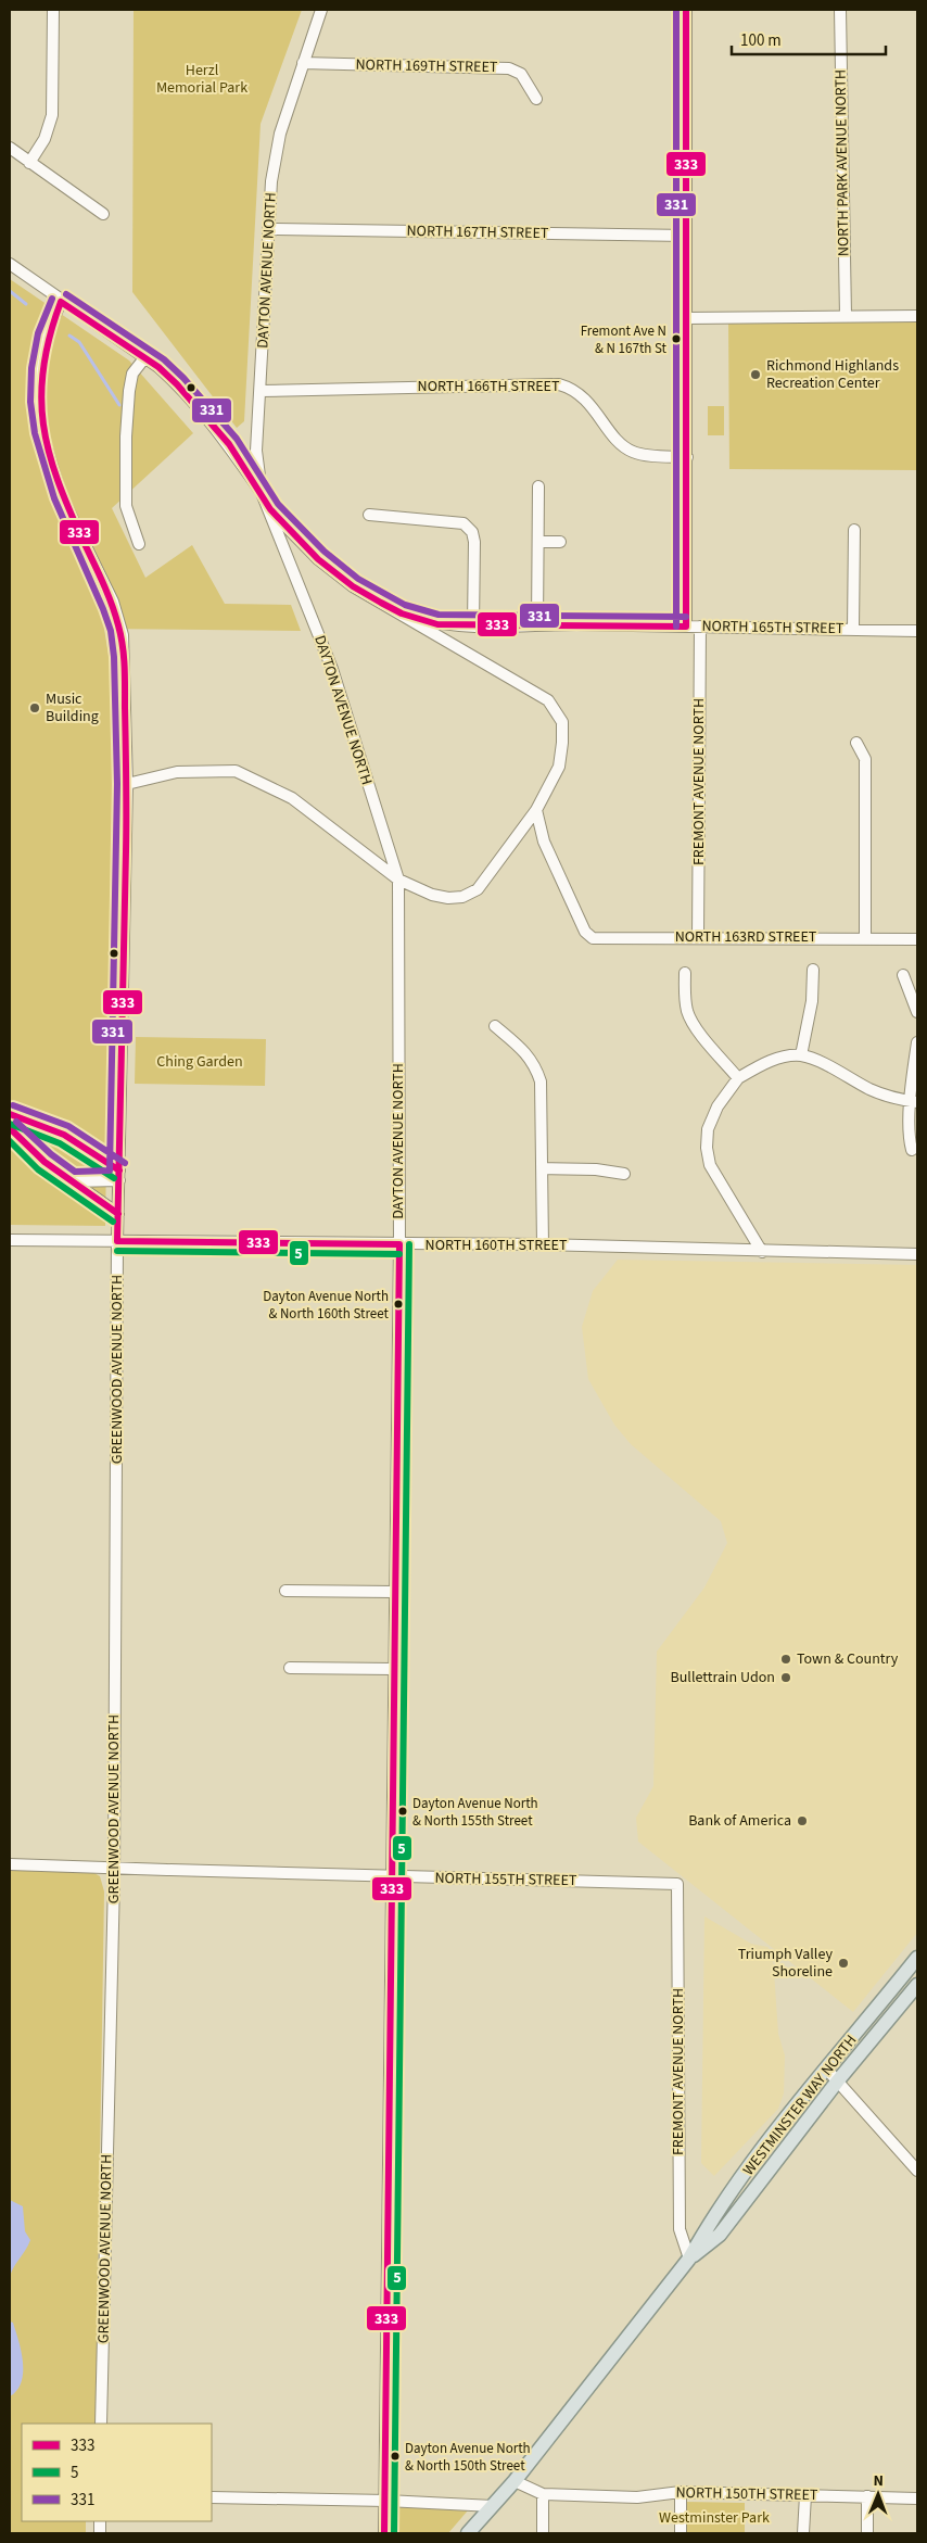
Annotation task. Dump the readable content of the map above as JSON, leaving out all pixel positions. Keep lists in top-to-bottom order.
{
  "streets": {
    "main road": ["WESTMINSTER WAY NORTH"],
    "street": [
      "NORTH 169TH STREET",
      "NORTH PARK AVENUE NORTH",
      "NORTH 167TH STREET",
      "DAYTON AVENUE NORTH",
      "NORTH 166TH STREET",
      "NORTH 165TH STREET",
      "FREMONT AVENUE NORTH",
      "NORTH 163RD STREET",
      "NORTH 160TH STREET",
      "GREENWOOD AVENUE NORTH",
      "NORTH 155TH STREET",
      "NORTH 150TH STREET"
    ]
  },
  "crossings": [
    ["NORTH 169TH STREET", "DAYTON AVENUE NORTH"],
    ["NORTH 167TH STREET", "DAYTON AVENUE NORTH"],
    ["DAYTON AVENUE NORTH", "NORTH 166TH STREET"],
    ["DAYTON AVENUE NORTH", "NORTH 160TH STREET"],
    ["DAYTON AVENUE NORTH", "NORTH 155TH STREET"],
    ["NORTH 165TH STREET", "FREMONT AVENUE NORTH"],
    ["FREMONT AVENUE NORTH", "NORTH 163RD STREET"],
    ["FREMONT AVENUE NORTH", "NORTH 155TH STREET"],
    ["FREMONT AVENUE NORTH", "WESTMINSTER WAY NORTH"],
    ["NORTH 160TH STREET", "GREENWOOD AVENUE NORTH"],
    ["GREENWOOD AVENUE NORTH", "NORTH 155TH STREET"],
    ["WESTMINSTER WAY NORTH", "NORTH 150TH STREET"]
  ],
  "parks": ["Herzl Memorial Park", "Ching Garden", "Westminster Park"],
  "places": [
    "Fremont Ave N & N 167th St",
    "Richmond Highlands Recreation Center",
    "Music Building",
    "Dayton Avenue North & North 160th Street",
    "Town & Country",
    "Bullettrain Udon",
    "Dayton Avenue North & North 155th Street",
    "Bank of America",
    "Triumph Valley Shoreline",
    "Dayton Avenue North & North 150th Street"
  ],
  "lines": ["transit line 333", "transit line 331", "transit line 5"],
  "legend": ["333", "5", "331"],
  "scale_bar": "100 m",
  "north": "top"
}
